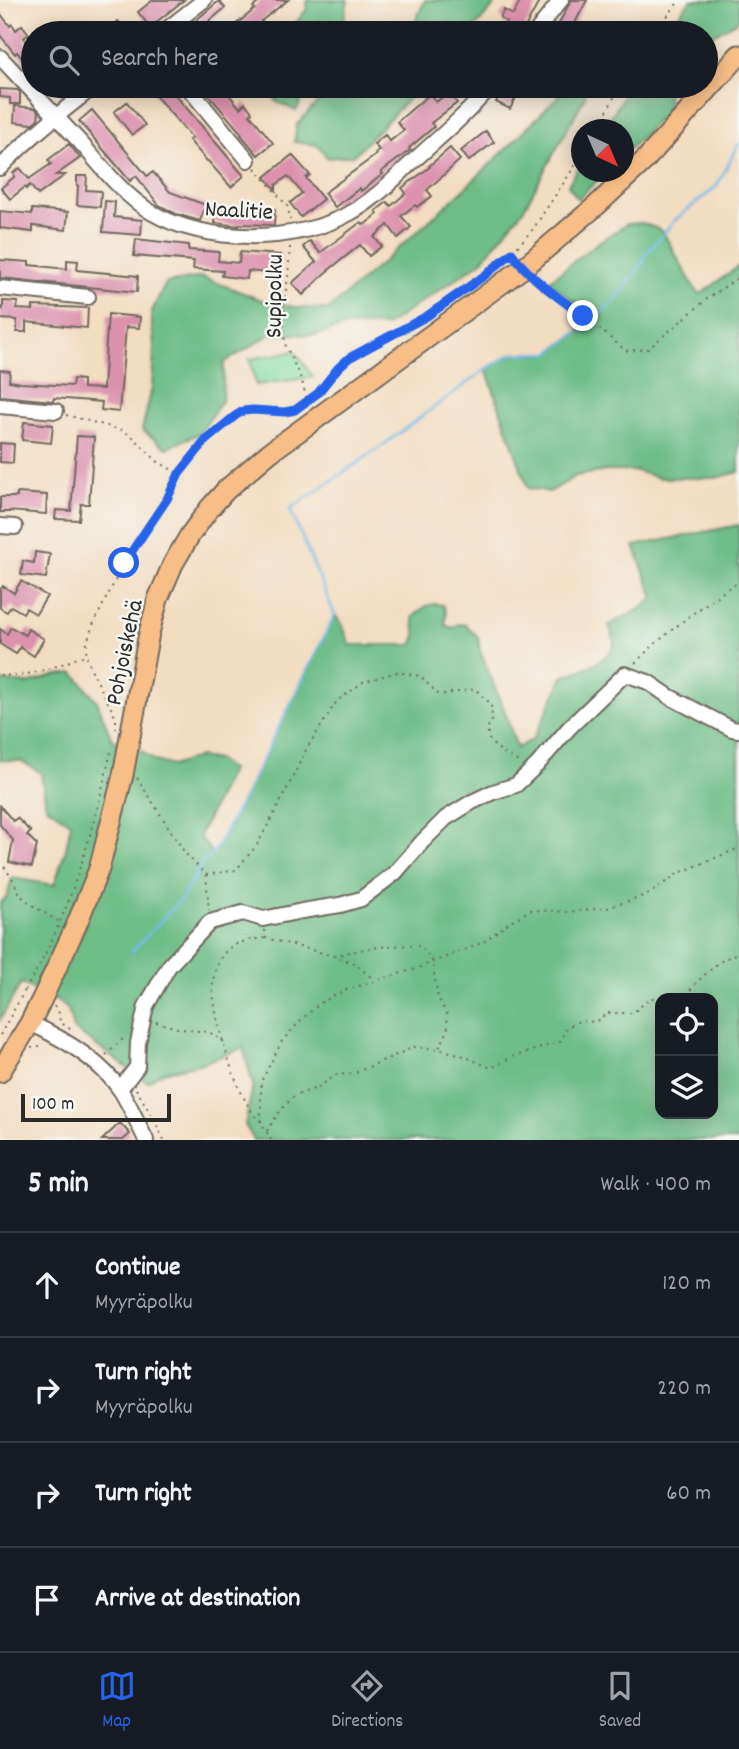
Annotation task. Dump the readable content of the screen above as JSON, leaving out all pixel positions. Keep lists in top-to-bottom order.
{
  "streets": {
    "main road": ["Pohjoiskehä"],
    "street": ["Naalitie"],
    "path": ["Supipolku"]
  },
  "crossings": [
    ["Naalitie", "Supipolku"]
  ],
  "scale_bar": "100 m",
  "north": "bottom right",
  "page": {
    "search": "Search here",
    "scale": "100 m",
    "heading": ["5 min", "Walk · 400 m"],
    "list": [
      ["Continue", "Myyräpolku", "120 m"],
      ["Turn right", "Myyräpolku", "220 m"],
      ["Turn right", "60 m"],
      "Arrive at destination"
    ],
    "nav": ["Map", "Directions", "Saved"]
  }
}
